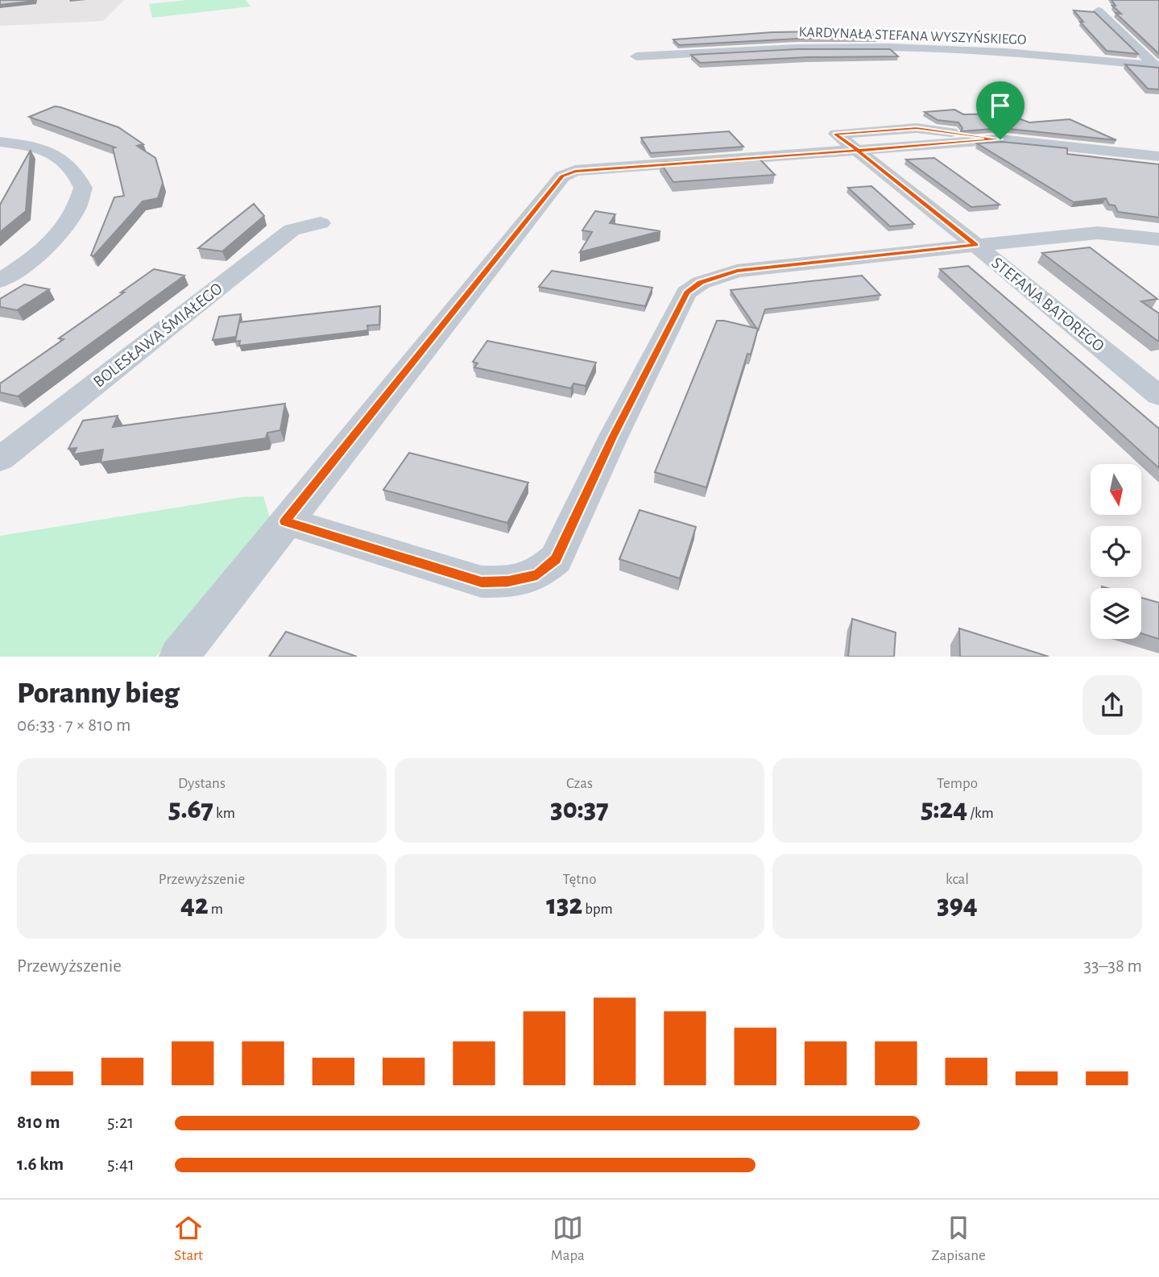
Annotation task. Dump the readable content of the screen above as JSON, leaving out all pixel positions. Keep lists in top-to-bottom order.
{
  "streets": {
    "street": ["KARDYNAŁA STEFANA WYSZYŃSKIEGO", "STEFANA BATOREGO", "BOLESŁAWA ŚMIAŁEGO"]
  },
  "north": "bottom",
  "page": {
    "heading": ["Poranny bieg", "06:33 · 7 × 810 m"],
    "stats": [
      ["Dystans", "5.67 km"],
      ["Czas", "30:37"],
      ["Tempo", "5:24 /km"],
      ["Przewyższenie", "42 m"],
      ["Tętno", "132 bpm"],
      ["kcal", "394"]
    ],
    "chart": ["Przewyższenie", "33–38 m"],
    "list": [
      {
        "name": "810 m",
        "note": "5:21"
      },
      {
        "name": "1.6 km",
        "note": "5:41"
      }
    ],
    "tabs": ["Start", "Mapa", "Zapisane"]
  }
}
